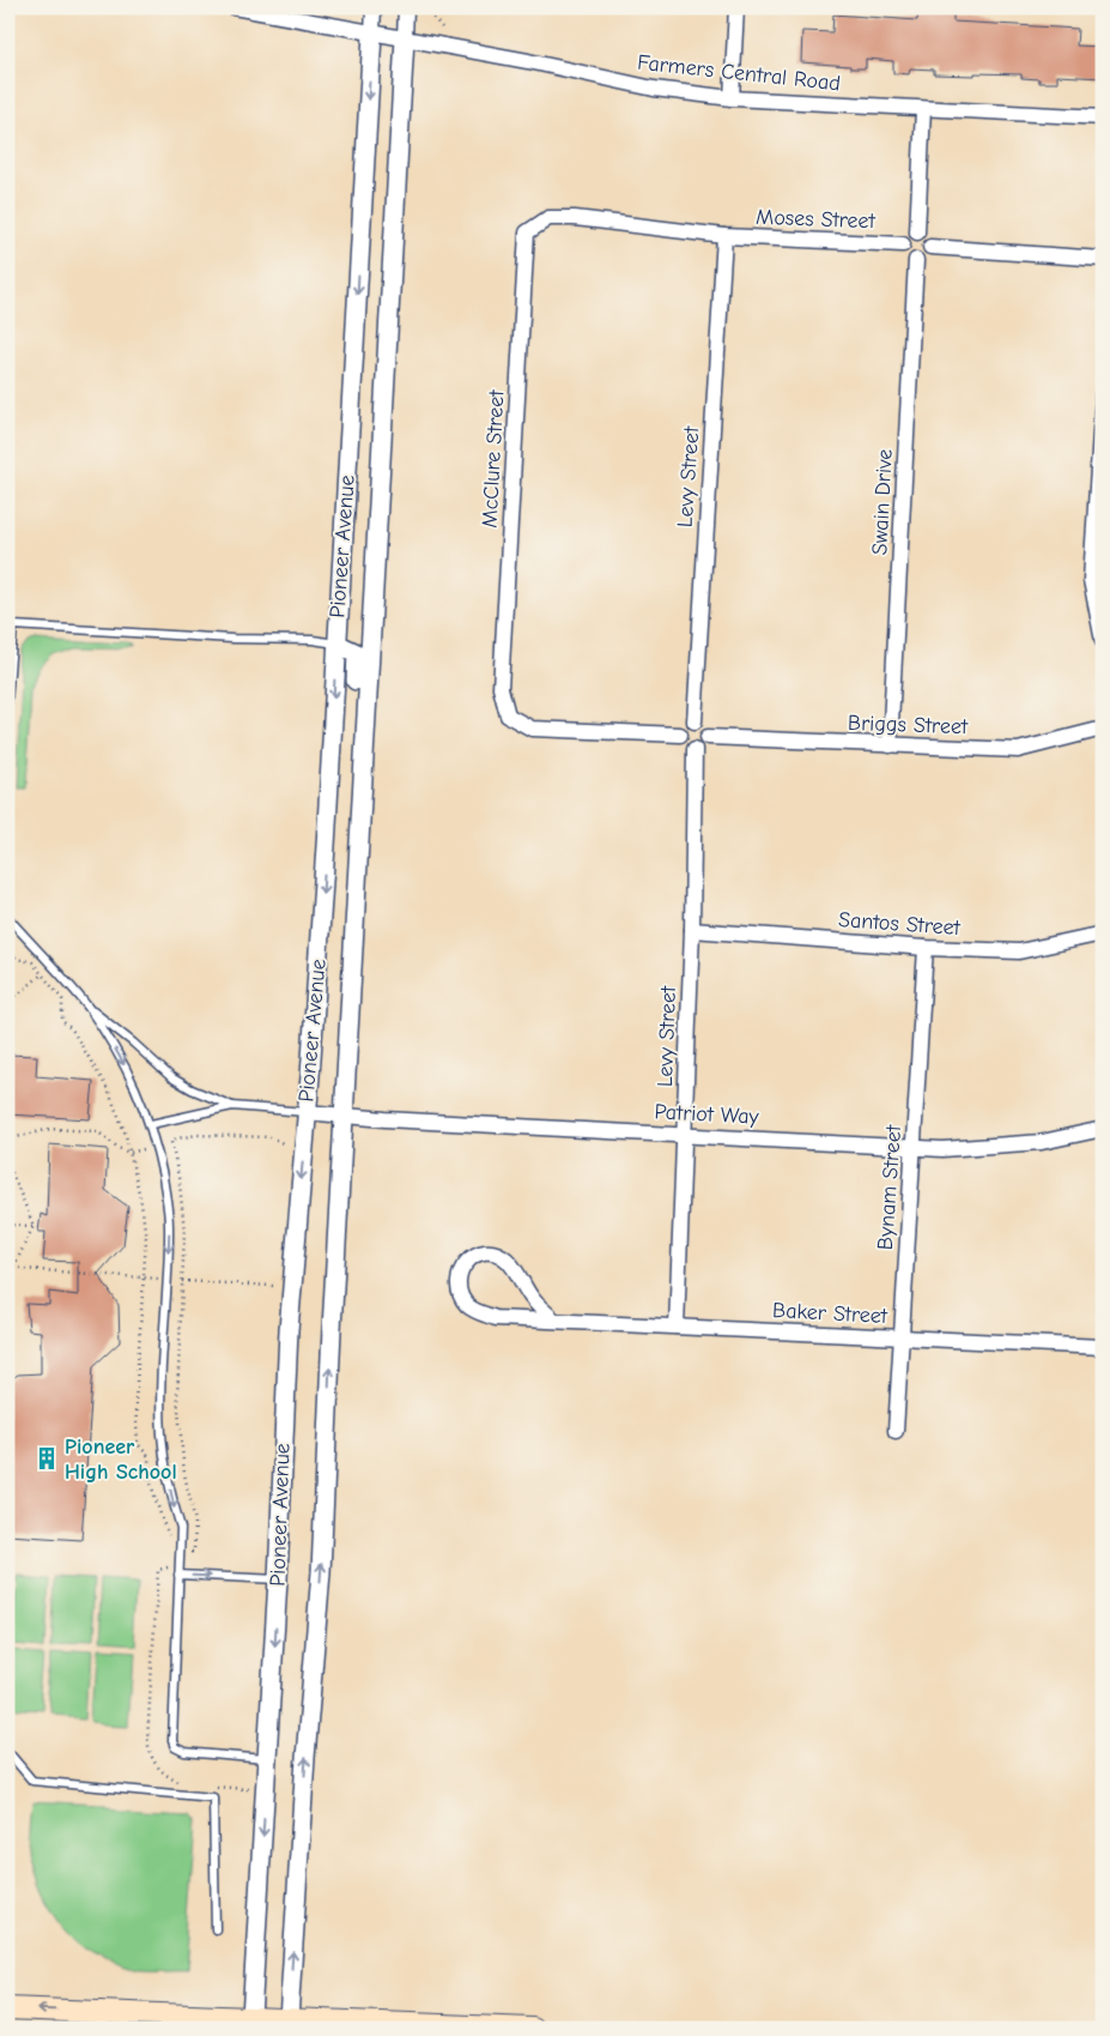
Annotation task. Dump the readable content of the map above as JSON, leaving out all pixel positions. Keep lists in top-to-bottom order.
{
  "streets": {
    "street": [
      "Farmers Central Road",
      "Moses Street",
      "McClure Street",
      "Levy Street",
      "Swain Drive",
      "Pioneer Avenue",
      "Briggs Street",
      "Santos Street",
      "Patriot Way",
      "Bynam Street",
      "Baker Street"
    ]
  },
  "crossings": [
    ["Farmers Central Road", "Pioneer Avenue"],
    ["Moses Street", "McClure Street"],
    ["Moses Street", "Levy Street"],
    ["Moses Street", "Swain Drive"],
    ["McClure Street", "Levy Street"],
    ["McClure Street", "Briggs Street"],
    ["Levy Street", "Briggs Street"],
    ["Levy Street", "Santos Street"],
    ["Levy Street", "Patriot Way"],
    ["Levy Street", "Baker Street"],
    ["Swain Drive", "Briggs Street"],
    ["Pioneer Avenue", "Patriot Way"],
    ["Santos Street", "Bynam Street"],
    ["Patriot Way", "Bynam Street"],
    ["Bynam Street", "Baker Street"]
  ],
  "places": {
    "building": ["Pioneer High School"]
  }
}
